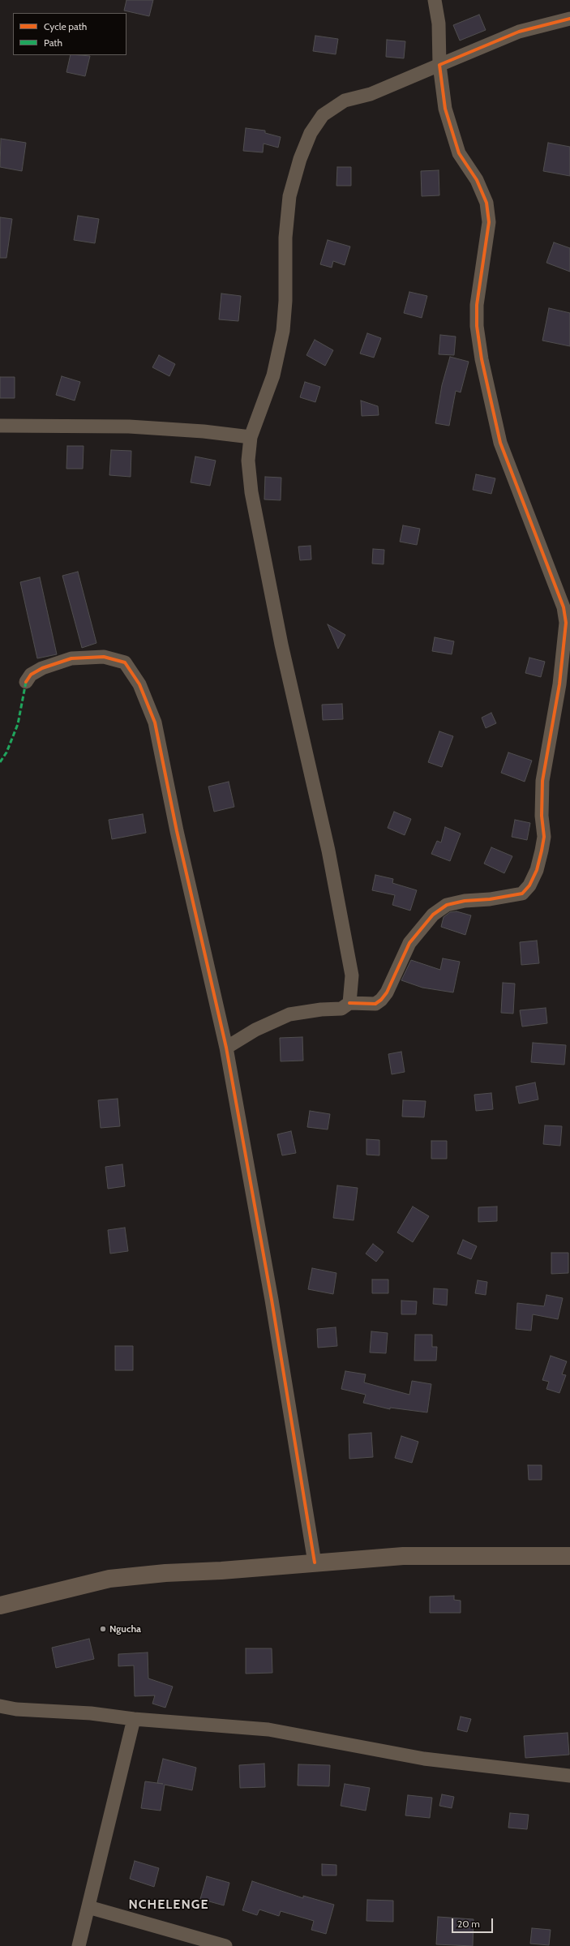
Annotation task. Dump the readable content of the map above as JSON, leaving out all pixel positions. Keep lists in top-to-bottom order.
{
  "districts": ["NCHELENGE"],
  "places": ["Ngucha"],
  "legend": ["Cycle path", "Path"],
  "scale_bar": "20 m"
}
